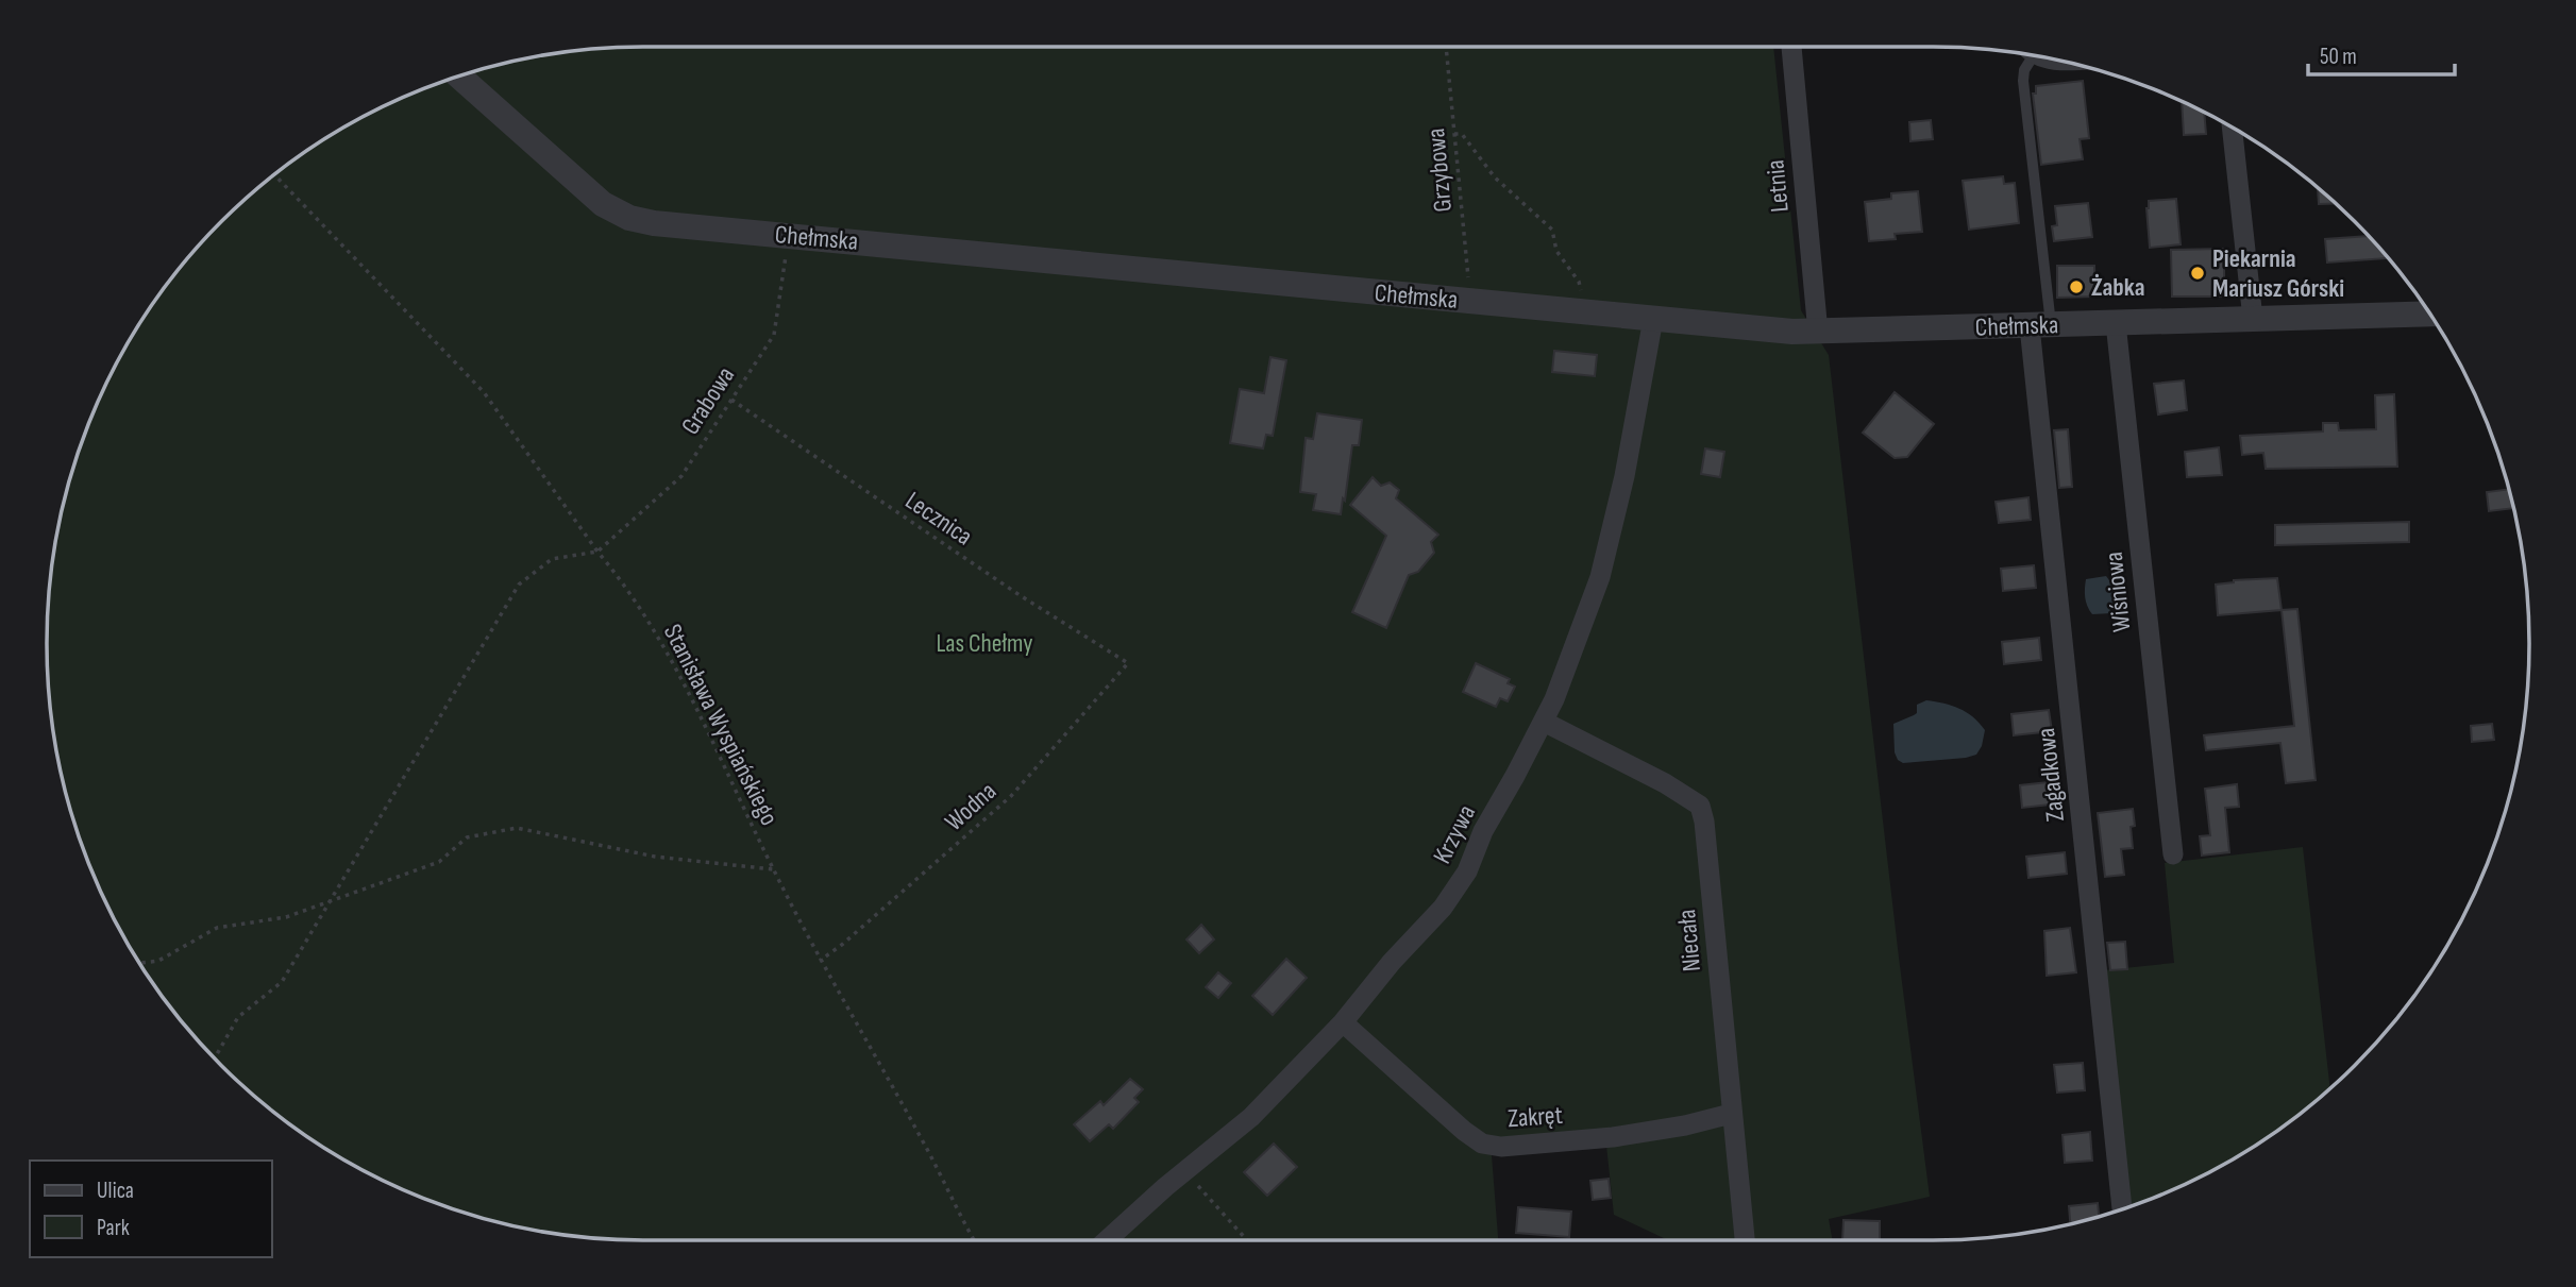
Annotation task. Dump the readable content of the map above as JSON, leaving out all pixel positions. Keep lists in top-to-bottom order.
{
  "streets": {
    "street": [
      "Letnia",
      "Chełmska",
      "Wiśniowa",
      "Zagadkowa",
      "Krzywa",
      "Niecała",
      "Zakręt"
    ],
    "path": [
      "Grzybowa",
      "Grabowa",
      "Lecznica",
      "Stanisława Wyspiańskiego",
      "Wodna"
    ]
  },
  "crossings": [
    ["Grzybowa", "Chełmska"],
    ["Letnia", "Chełmska"],
    ["Chełmska", "Grabowa"],
    ["Chełmska", "Wiśniowa"],
    ["Chełmska", "Zagadkowa"],
    ["Chełmska", "Krzywa"],
    ["Grabowa", "Lecznica"],
    ["Grabowa", "Stanisława Wyspiańskiego"],
    ["Lecznica", "Wodna"],
    ["Stanisława Wyspiańskiego", "Wodna"],
    ["Krzywa", "Niecała"],
    ["Krzywa", "Zakręt"],
    ["Niecała", "Zakręt"]
  ],
  "parks": ["Las Chełmy"],
  "places": ["Piekarnia Mariusz Górski", "Żabka"],
  "legend": ["Ulica", "Park"],
  "scale_bar": "50 m"
}
